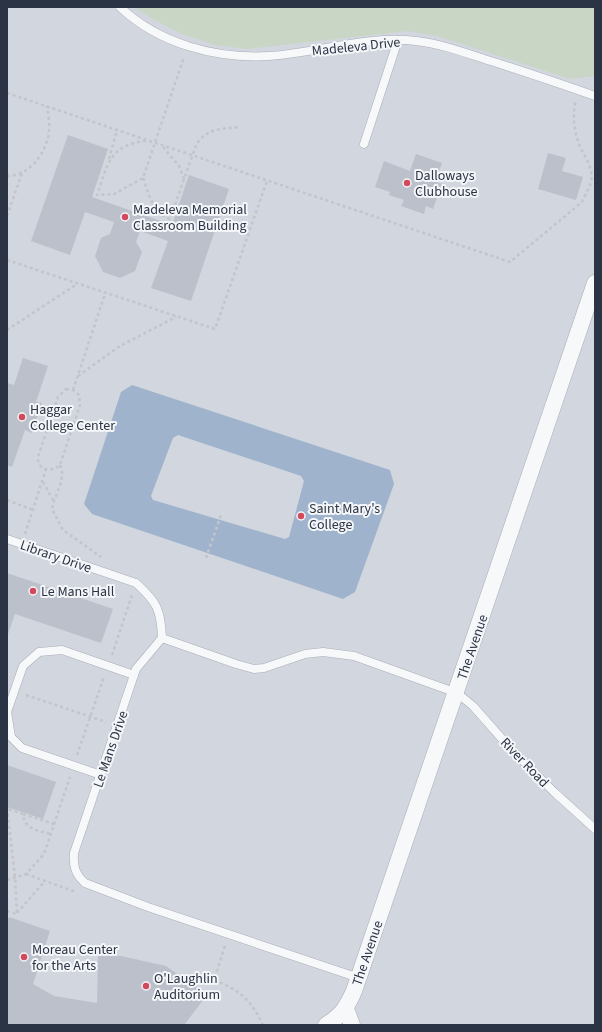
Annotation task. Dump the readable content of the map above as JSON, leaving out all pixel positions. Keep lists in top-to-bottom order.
{
  "streets": {
    "street": ["The Avenue"],
    "lane": [
      "Madeleva Drive",
      "Library Drive",
      "Le Mans Drive",
      "River Road"
    ]
  },
  "crossings": [
    ["Library Drive", "Le Mans Drive"],
    ["The Avenue", "Le Mans Drive"],
    ["The Avenue", "River Road"]
  ],
  "places": [
    "Dalloways Clubhouse",
    "Madeleva Memorial Classroom Building",
    "Haggar College Center",
    "Saint Mary's College",
    "Le Mans Hall",
    "Moreau Center for the Arts",
    "O'Laughlin Auditorium"
  ]
}
